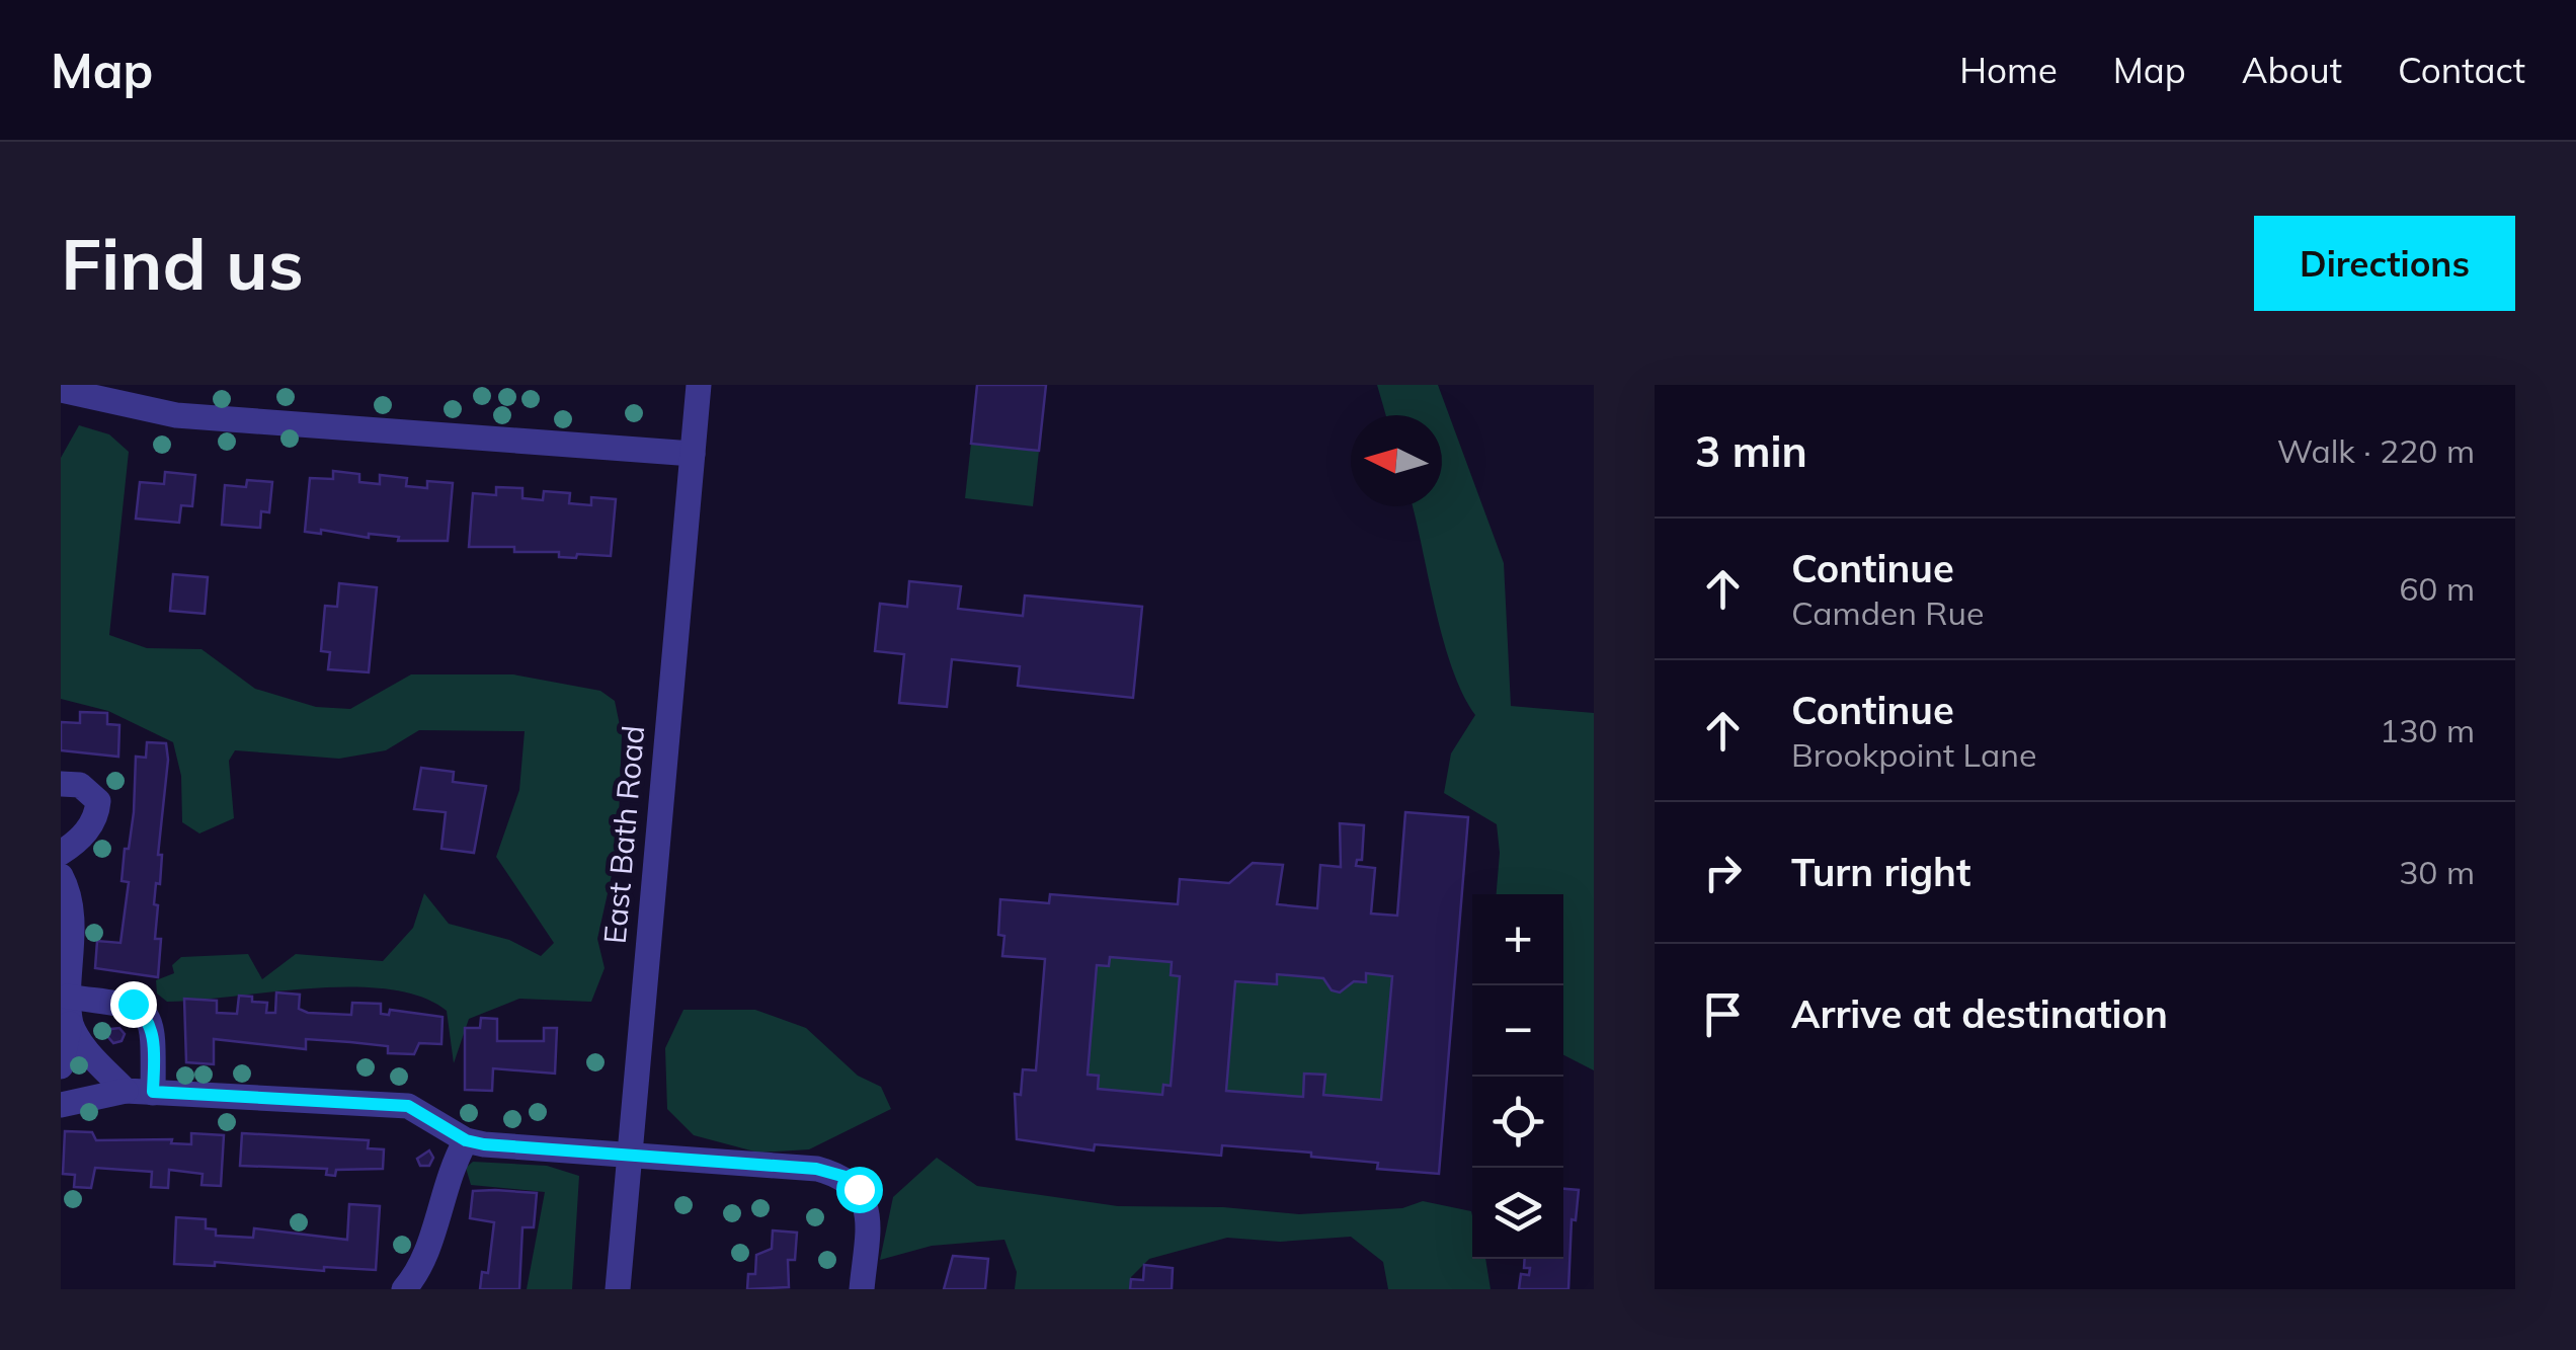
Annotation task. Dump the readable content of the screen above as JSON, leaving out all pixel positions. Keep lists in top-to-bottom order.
{
  "streets": {
    "street": ["East Bath Road"]
  },
  "north": "left",
  "page": {
    "header": "Map",
    "nav": [
      "Home",
      "Map",
      "About",
      "Contact"
    ],
    "buttons": "Directions",
    "title": "Find us",
    "heading": ["3 min", "Walk · 220 m"],
    "list": [
      ["Continue", "Camden Rue", "60 m"],
      ["Continue", "Brookpoint Lane", "130 m"],
      ["Turn right", "30 m"],
      "Arrive at destination"
    ],
    "map_buttons": ["+", "−"]
  }
}
